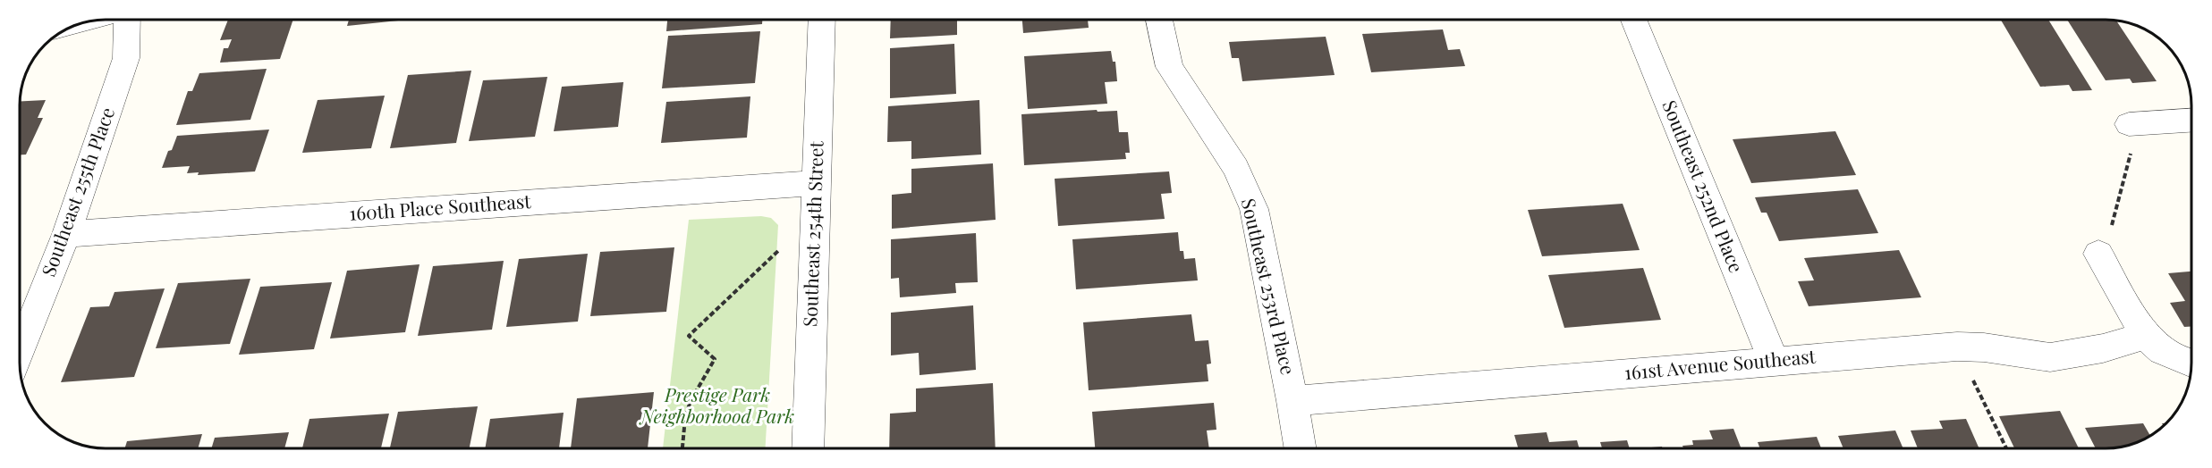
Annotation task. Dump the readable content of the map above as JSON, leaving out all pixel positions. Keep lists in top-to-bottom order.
{
  "streets": {
    "street": [
      "Southeast 252nd Place",
      "Southeast 255th Place",
      "160th Place Southeast",
      "Southeast 254th Street",
      "Southeast 253rd Place",
      "161st Avenue Southeast"
    ]
  },
  "crossings": [
    ["Southeast 252nd Place", "161st Avenue Southeast"],
    ["Southeast 255th Place", "160th Place Southeast"],
    ["160th Place Southeast", "Southeast 254th Street"],
    ["Southeast 253rd Place", "161st Avenue Southeast"]
  ],
  "parks": ["Prestige Park Neighborhood Park"]
}
